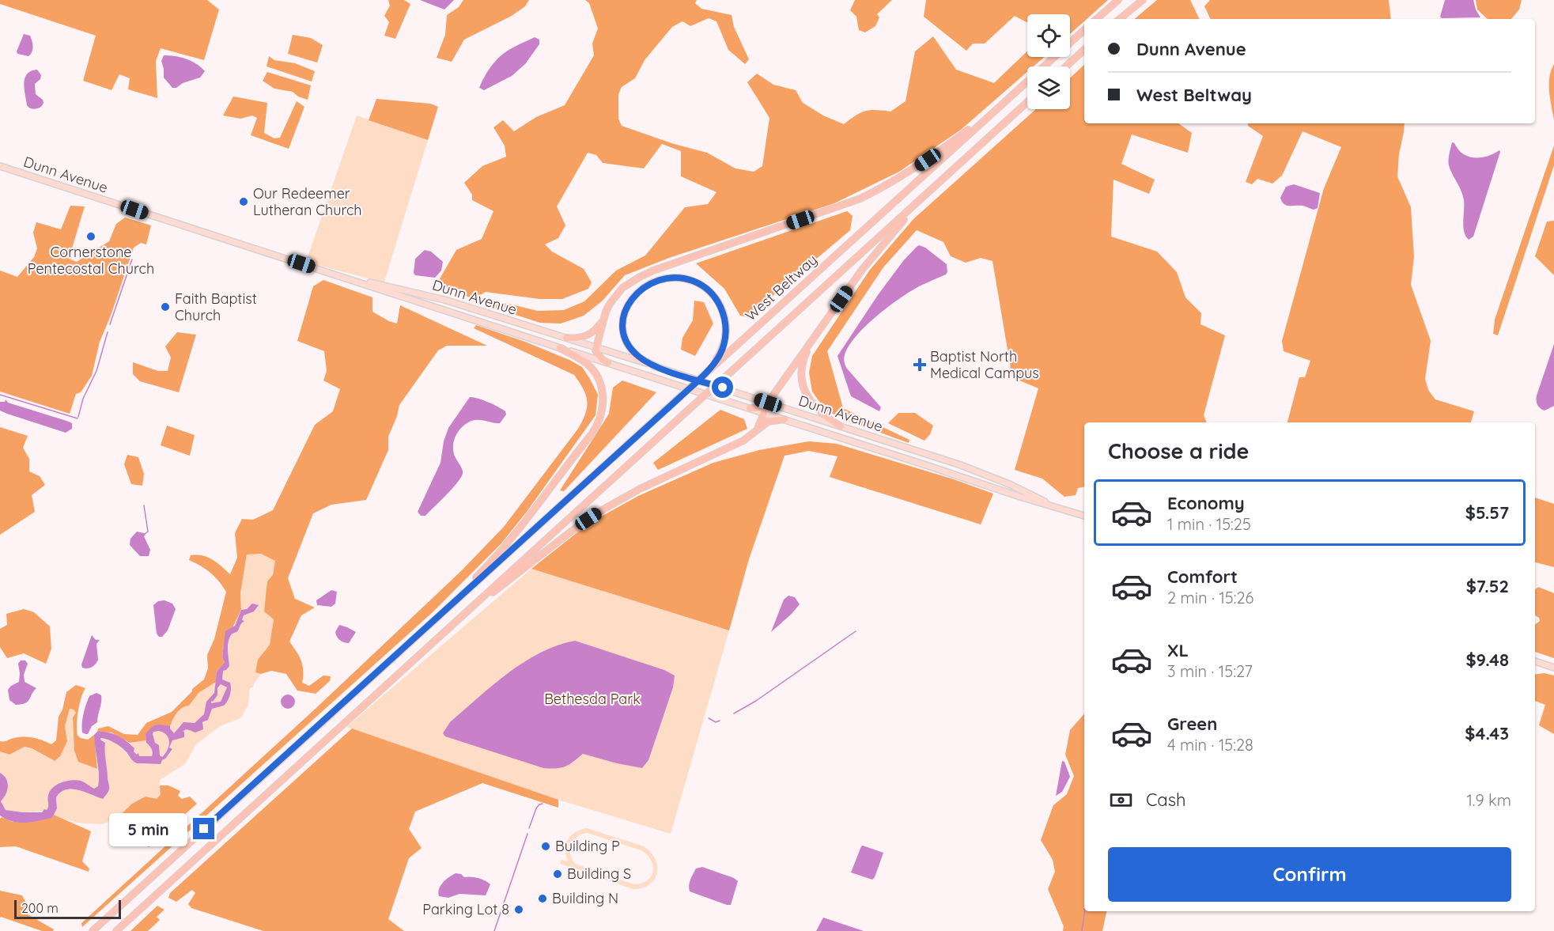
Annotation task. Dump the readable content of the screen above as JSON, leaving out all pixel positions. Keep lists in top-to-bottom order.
{
  "streets": {
    "highway": ["West Beltway"],
    "main road": ["Dunn Avenue"]
  },
  "parks": ["Bethesda Park"],
  "places": {
    "other": [
      "Our Redeemer Lutheran Church",
      "Cornerstone Pentecostal Church",
      "Faith Baptist Church",
      "Building P",
      "Building S",
      "Building N",
      "Parking Lot 8"
    ],
    "health": ["Baptist North Medical Campus"]
  },
  "scale_bar": "200 m",
  "page": {
    "banner": ["Dunn Avenue", "West Beltway"],
    "heading": "Choose a ride",
    "list": [
      {
        "name": "Economy",
        "note": "1 min · 15:25",
        "value": "$5.57"
      },
      {
        "name": "Comfort",
        "note": "2 min · 15:26",
        "value": "$7.52"
      },
      {
        "name": "XL",
        "note": "3 min · 15:27",
        "value": "$9.48"
      },
      {
        "name": "Green",
        "note": "4 min · 15:28",
        "value": "$4.43"
      }
    ],
    "pay": ["Cash", "1.9 km"],
    "bubble": "5 min",
    "buttons": "Confirm",
    "scale": "200 m"
  }
}
